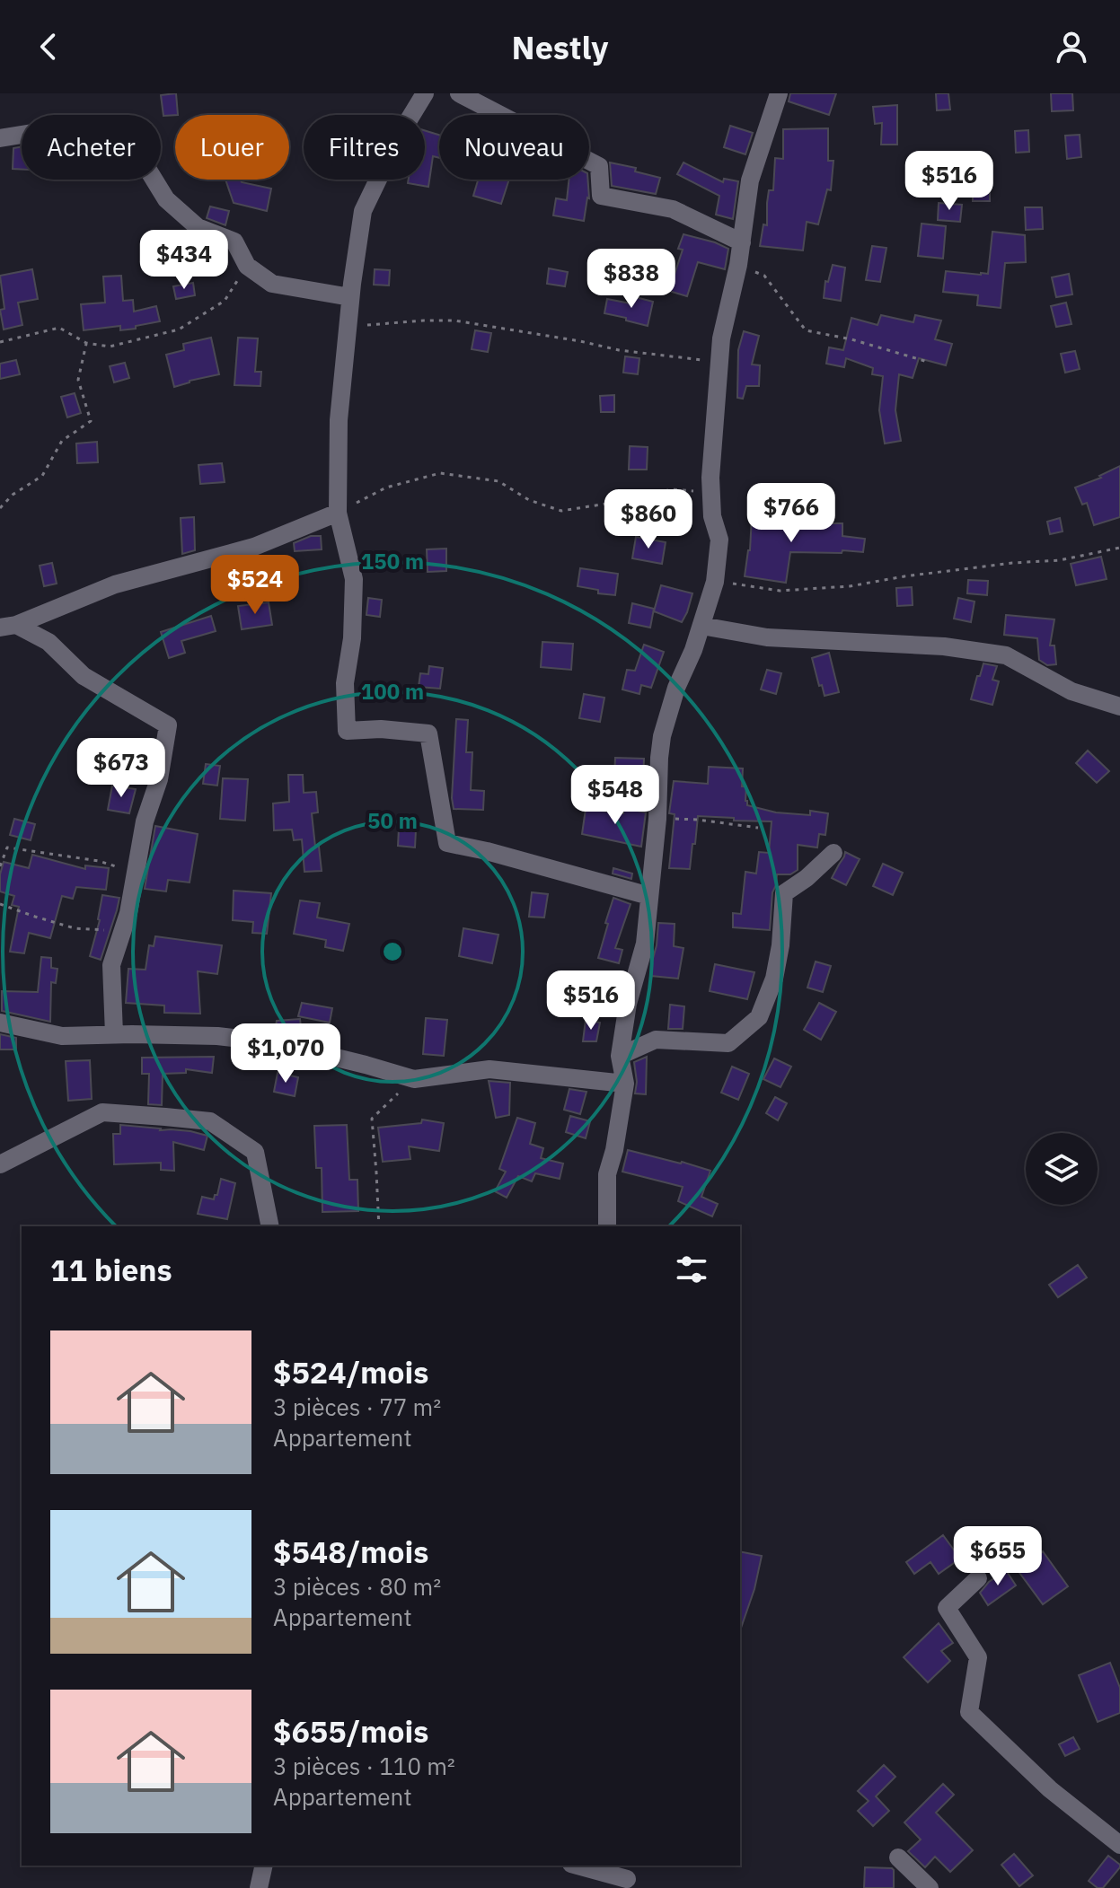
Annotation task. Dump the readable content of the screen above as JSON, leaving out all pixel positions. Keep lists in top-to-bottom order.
{
  "page": {
    "header": "Nestly",
    "chip": [
      "Acheter",
      "Louer",
      "Filtres",
      "Nouveau"
    ],
    "price": [
      "$516",
      "$434",
      "$838",
      "$766",
      "$860",
      "$524",
      "$673",
      "$548",
      "$516",
      "$1,070",
      "$655"
    ],
    "heading": "11 biens",
    "list": [
      {
        "name": "$524/mois",
        "note": "3 pièces · 77 m² · Appartement"
      },
      {
        "name": "$548/mois",
        "note": "3 pièces · 80 m² · Appartement"
      },
      {
        "name": "$655/mois",
        "note": "3 pièces · 110 m² · Appartement"
      }
    ]
  },
  "rings": ["150 m", "100 m", "50 m"]
}
